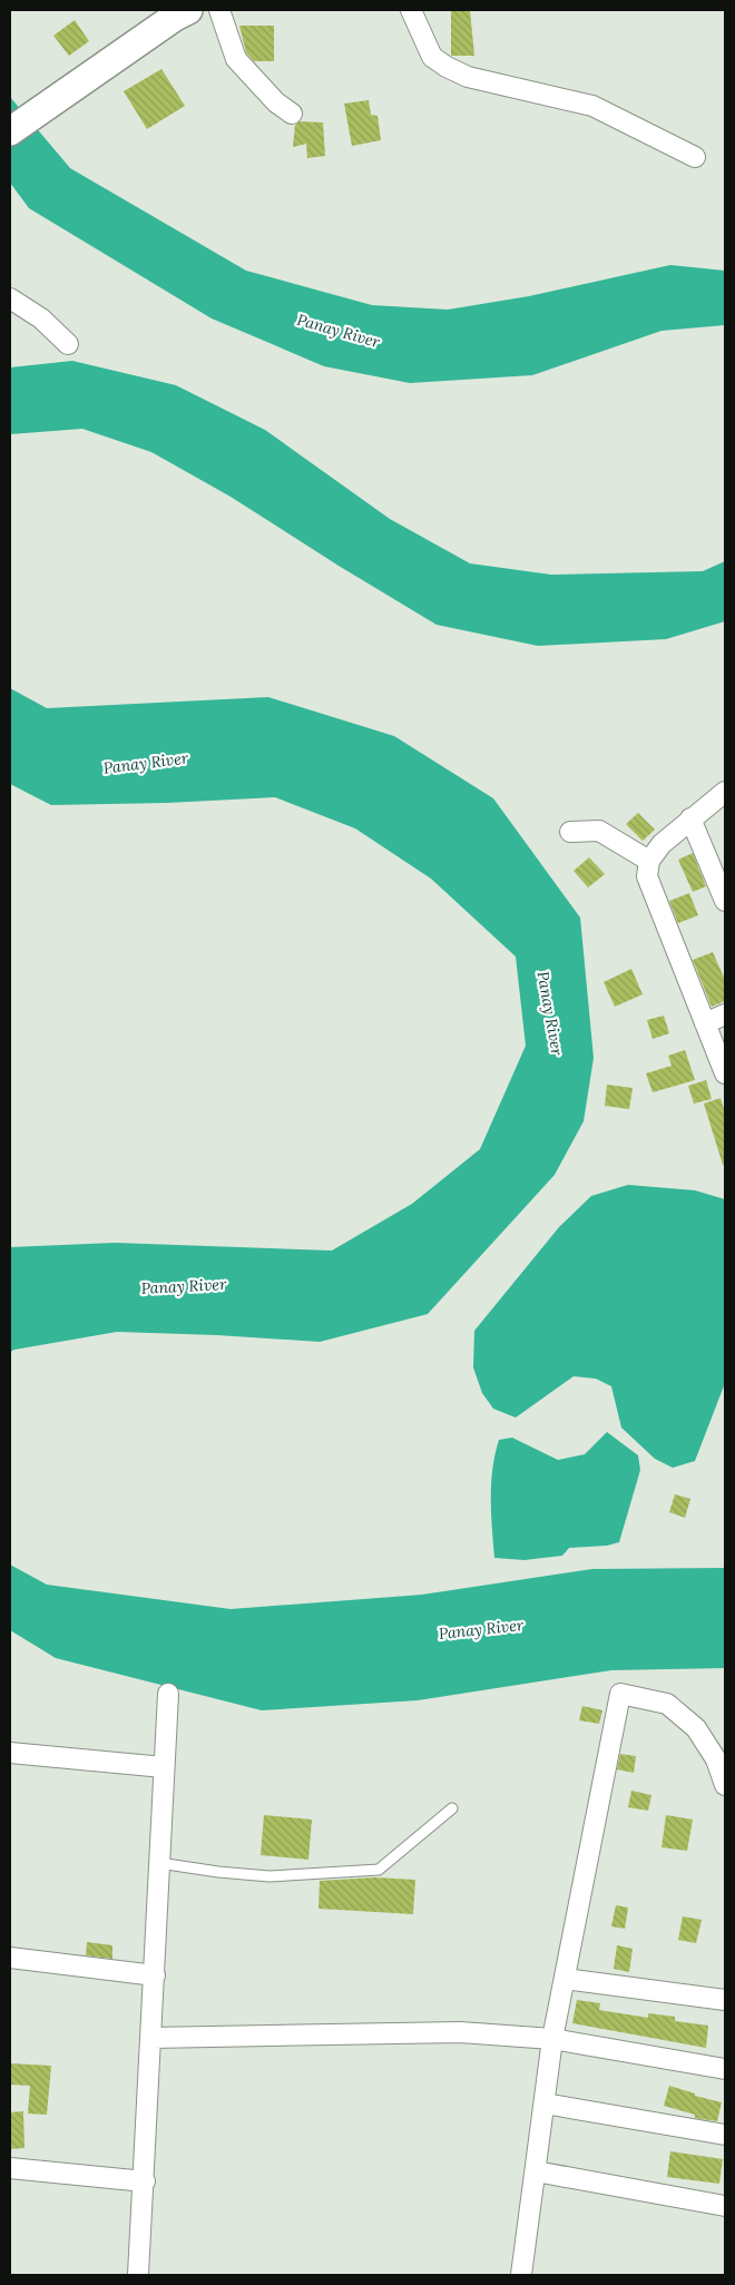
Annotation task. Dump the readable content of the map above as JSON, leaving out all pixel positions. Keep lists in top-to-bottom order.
{
  "water": ["Panay River"]
}
